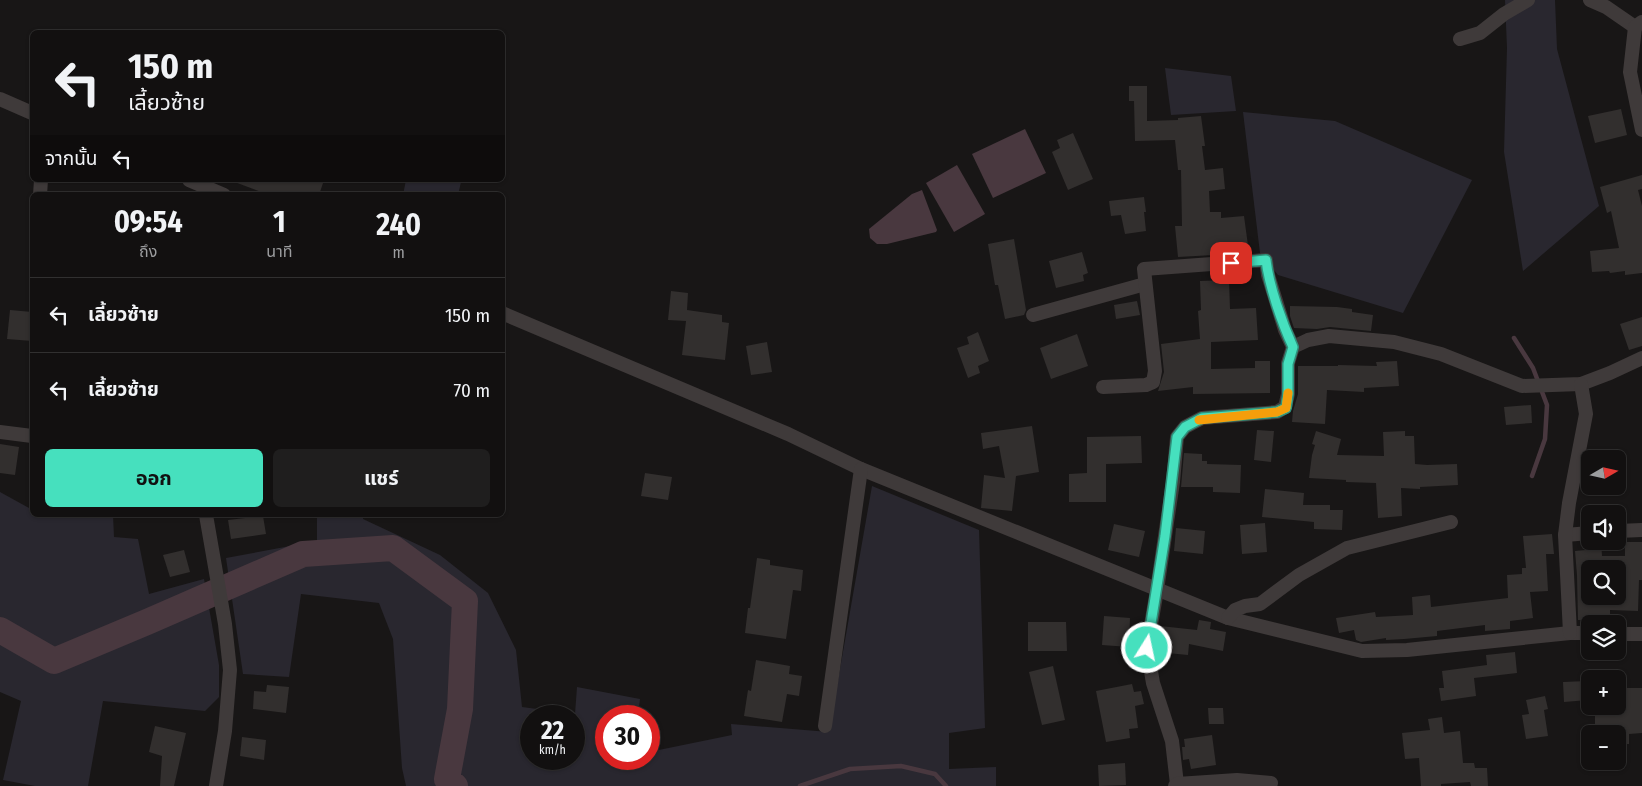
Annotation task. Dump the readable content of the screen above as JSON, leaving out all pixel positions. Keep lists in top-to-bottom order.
{
  "north": "right",
  "page": {
    "turn": ["150 m", "เลี้ยวซ้าย"],
    "then": "จากนั้น",
    "eta": [
      "09:54",
      "ถึง",
      "1",
      "นาที",
      "240",
      "m"
    ],
    "list": [
      {
        "name": "เลี้ยวซ้าย",
        "value": "150 m"
      },
      {
        "name": "เลี้ยวซ้าย",
        "value": "70 m"
      }
    ],
    "buttons": ["ออก", "แชร์"],
    "map_buttons": ["+", "−"],
    "speed": "22 km/h",
    "limit": "30"
  }
}
